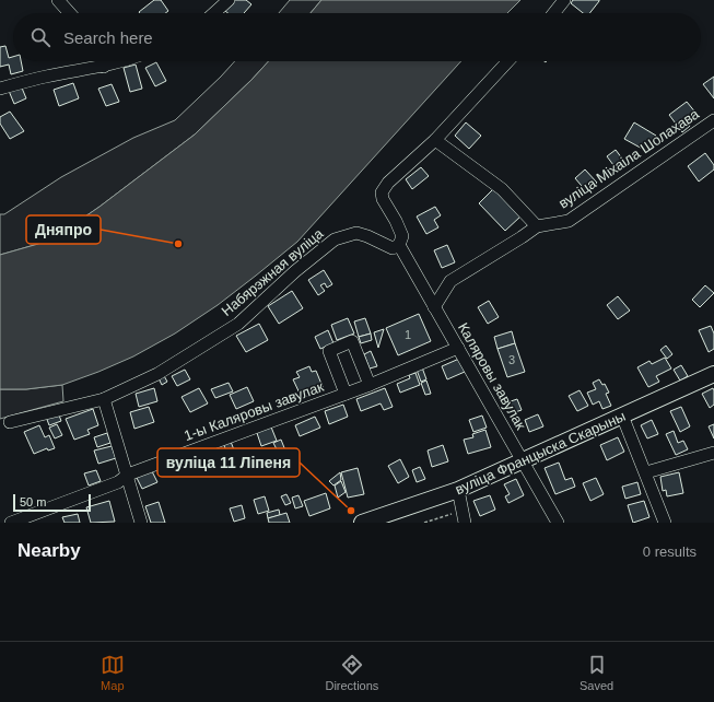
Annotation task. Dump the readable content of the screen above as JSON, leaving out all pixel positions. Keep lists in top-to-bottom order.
{
  "streets": {
    "main road": ["вуліца Францыска Скарыны"],
    "street": [
      "вуліца Міхаіла Шолахава",
      "Набярэжная вуліца",
      "Каляровы завулак",
      "1-ы Каляровы завулак"
    ]
  },
  "crossings": [
    ["вуліца Міхаіла Шолахава", "Каляровы завулак"],
    ["Набярэжная вуліца", "Каляровы завулак"],
    ["Каляровы завулак", "1-ы Каляровы завулак"],
    ["Каляровы завулак", "вуліца Францыска Скарыны"]
  ],
  "places": ["Дняпро", "вуліца 11 Ліпеня"],
  "house_numbers": ["1", "3"],
  "scale_bar": "50 m",
  "page": {
    "search": "Search here",
    "scale": "50 m",
    "heading": ["Nearby", "0 results"],
    "nav": ["Map", "Directions", "Saved"]
  }
}
